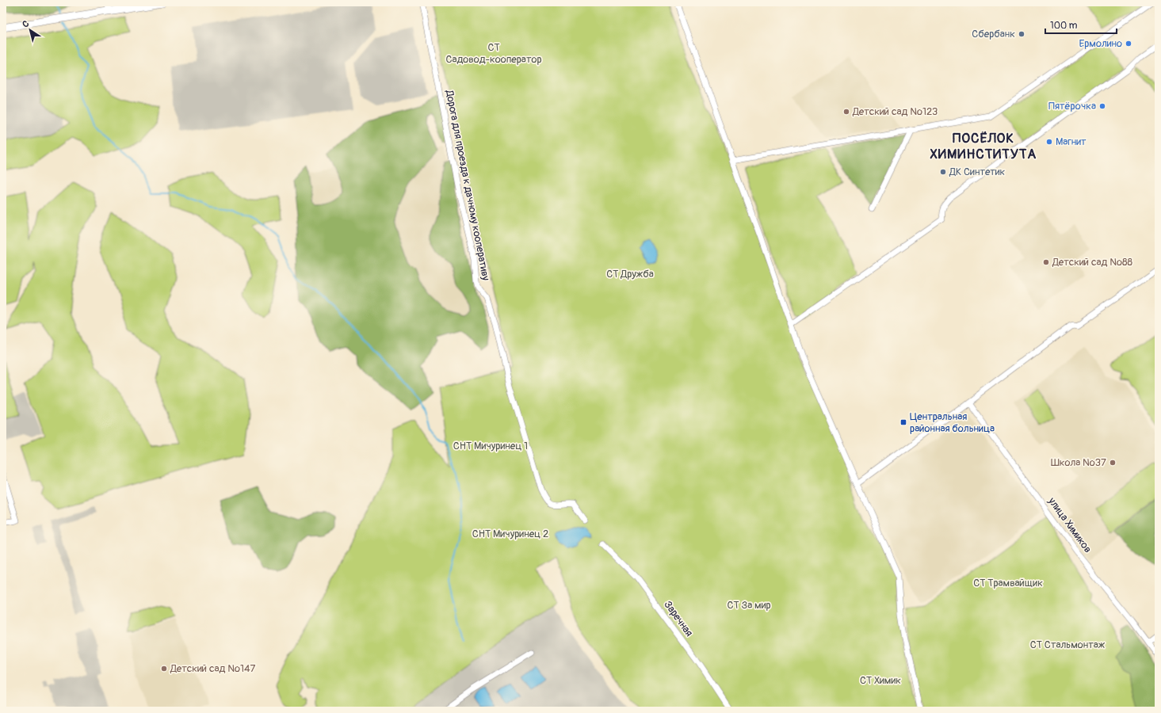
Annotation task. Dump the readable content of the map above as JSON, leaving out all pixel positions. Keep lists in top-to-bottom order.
{
  "streets": {
    "street": ["Дорога для проезда к дачному кооперативу", "улица Химиков", "Заречная"]
  },
  "districts": ["ПОСЁЛОК ХИМИНСТИТУТА"],
  "parks": [
    "СТ Садовод-кооператор",
    "СТ Дружба",
    "СНТ Мичуринец 1",
    "СНТ Мичуринец 2",
    "СТ Трамвайщик",
    "СТ За мир",
    "СТ Стальмонтаж",
    "СТ Химик"
  ],
  "places": {
    "other": [
      "Сбербанк",
      "Ермолино",
      "Пятёрочка",
      "Детский сад №123",
      "Магнит",
      "ДК Синтетик",
      "Детский сад №88",
      "Школа №37",
      "Детский сад №147"
    ],
    "transit": ["Центральная районная больница"]
  },
  "scale_bar": "100 m",
  "north": "top left"
}
